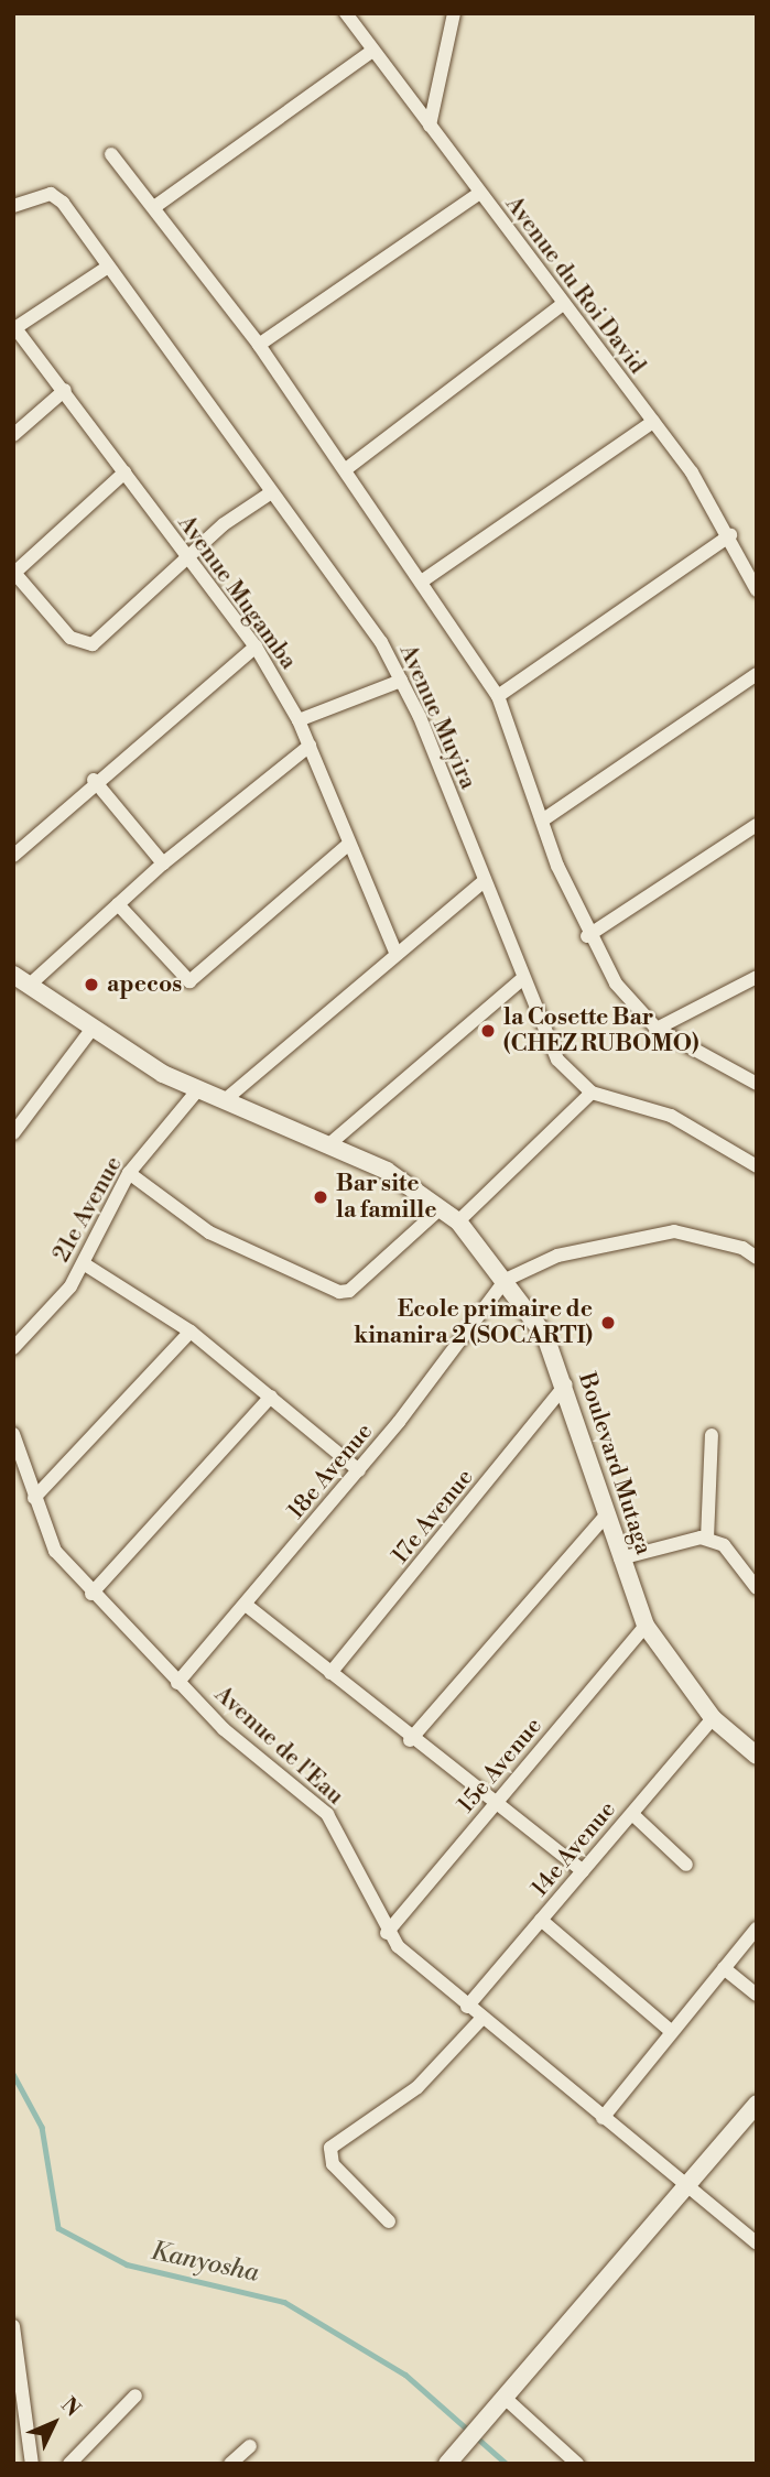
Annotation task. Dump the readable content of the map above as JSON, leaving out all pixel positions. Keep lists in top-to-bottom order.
{
  "streets": {
    "street": [
      "Avenue du Roi David",
      "Avenue Mugamba",
      "Avenue Muyira",
      "21e Avenue",
      "Boulevard Mutaga",
      "18e Avenue",
      "17e Avenue",
      "Avenue de l'Eau",
      "15e Avenue",
      "14e Avenue"
    ]
  },
  "crossings": [
    ["21e Avenue", "Boulevard Mutaga"],
    ["Boulevard Mutaga", "18e Avenue"],
    ["Boulevard Mutaga", "17e Avenue"],
    ["Boulevard Mutaga", "15e Avenue"],
    ["Boulevard Mutaga", "14e Avenue"],
    ["18e Avenue", "Avenue de l'Eau"],
    ["Avenue de l'Eau", "15e Avenue"],
    ["Avenue de l'Eau", "14e Avenue"]
  ],
  "water": ["Kanyosha"],
  "places": [
    "apecos",
    "la Cosette Bar (CHEZ RUBOMO)",
    "Bar site la famille",
    "Ecole primaire de kinanira 2 (SOCARTI)"
  ],
  "north": "top right"
}
